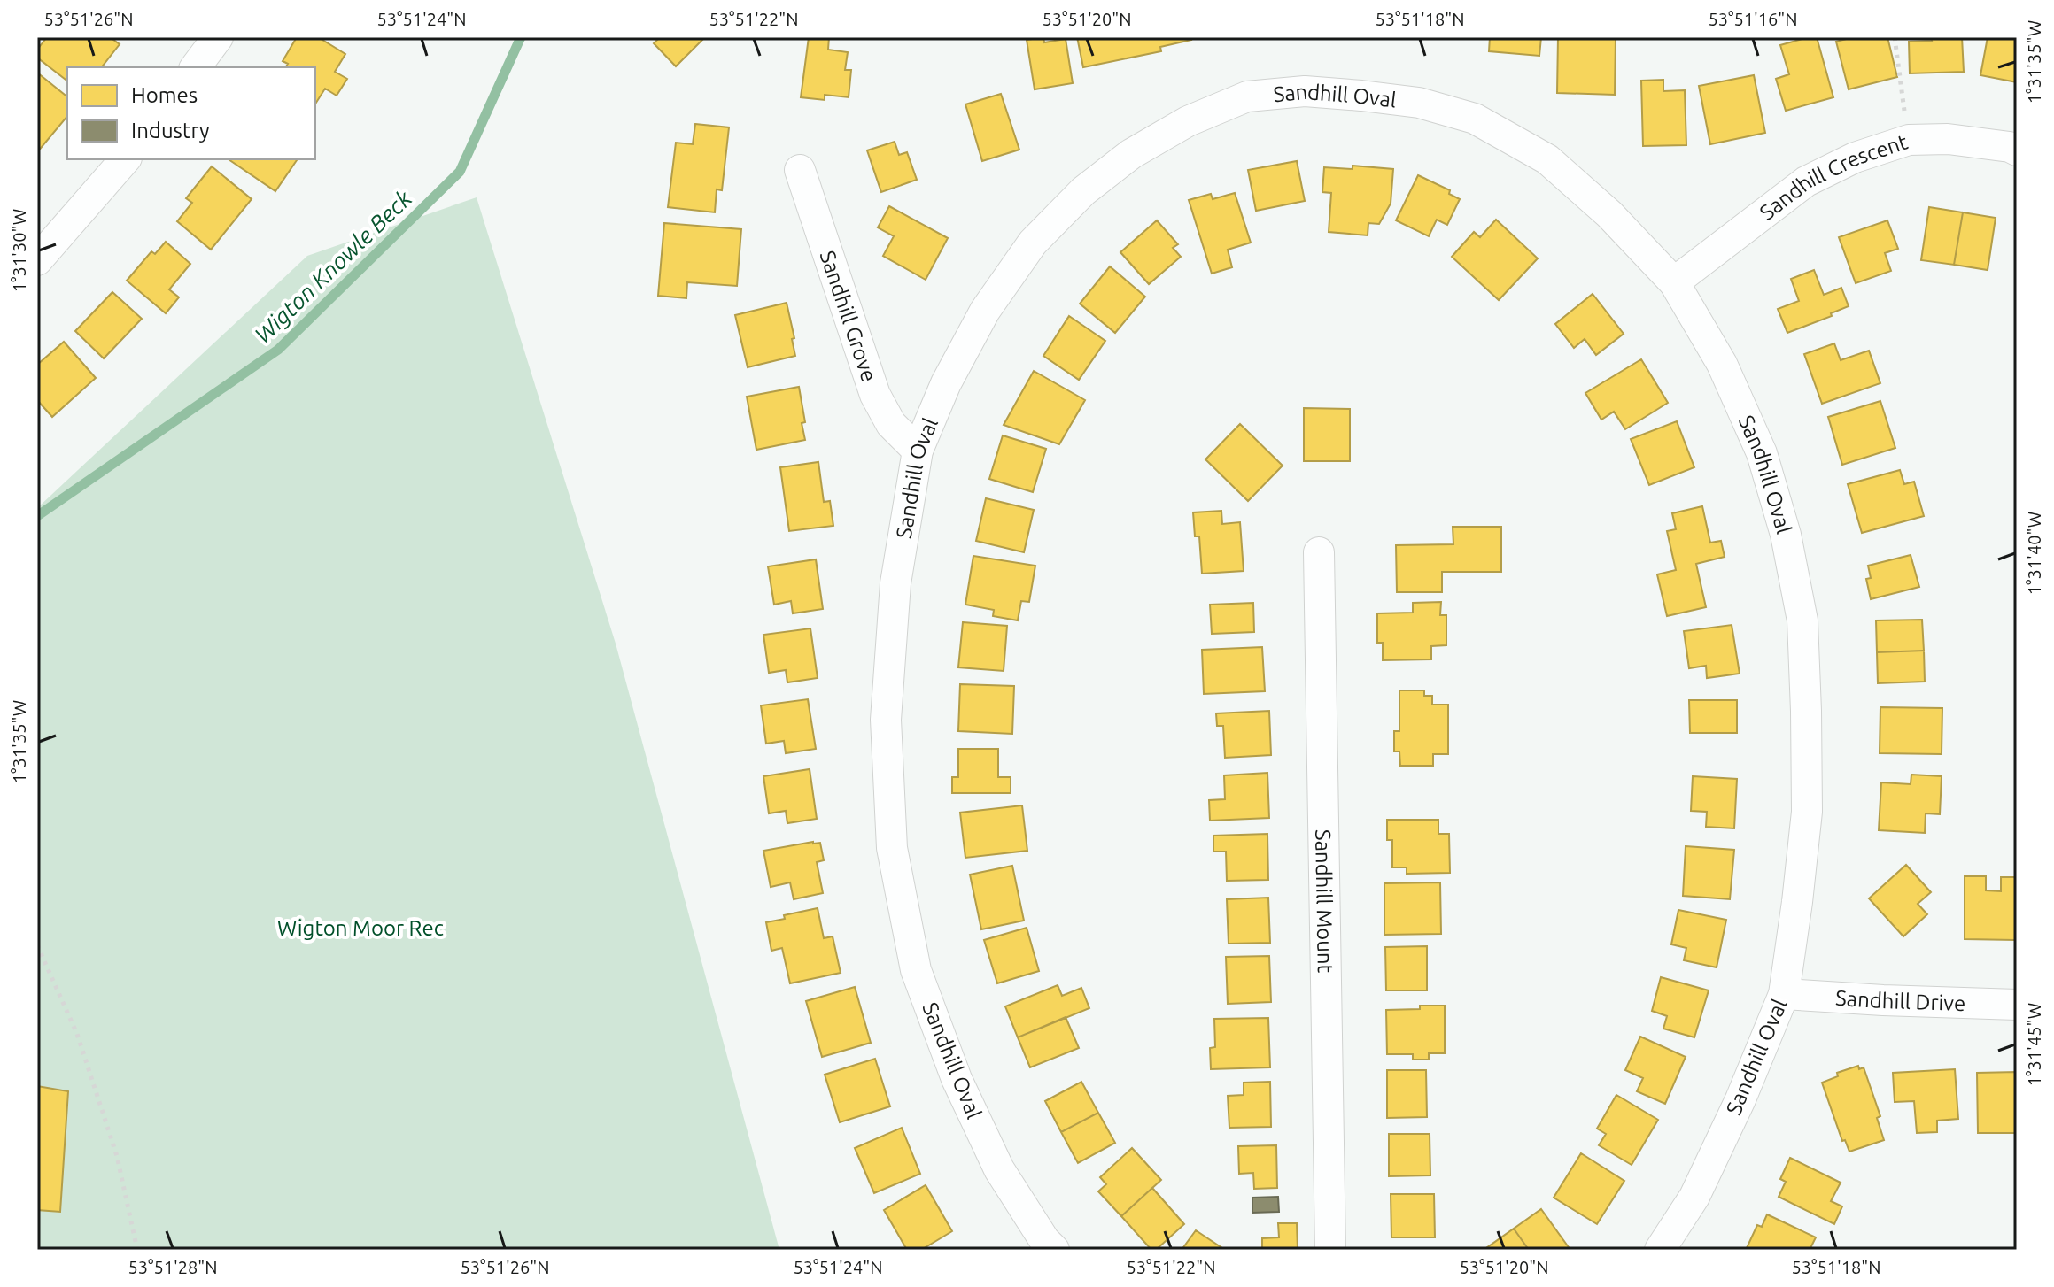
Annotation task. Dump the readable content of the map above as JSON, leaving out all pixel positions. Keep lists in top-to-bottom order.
{
  "streets": {
    "street": [
      "Sandhill Oval",
      "Sandhill Crescent",
      "Sandhill Grove",
      "Sandhill Mount",
      "Sandhill Drive"
    ]
  },
  "crossings": [
    ["Sandhill Oval", "Sandhill Crescent"],
    ["Sandhill Oval", "Sandhill Grove"],
    ["Sandhill Oval", "Sandhill Drive"]
  ],
  "water": ["Wigton Knowle Beck"],
  "parks": ["Wigton Moor Rec"],
  "legend": ["Homes", "Industry"],
  "coordinates": [
    "53°51'26\"N",
    "53°51'24\"N",
    "53°51'22\"N",
    "53°51'20\"N",
    "53°51'18\"N",
    "53°51'16\"N",
    "1°31'35\"W",
    "1°31'30\"W",
    "1°31'40\"W",
    "1°31'45\"W",
    "53°51'28\"N"
  ]
}
